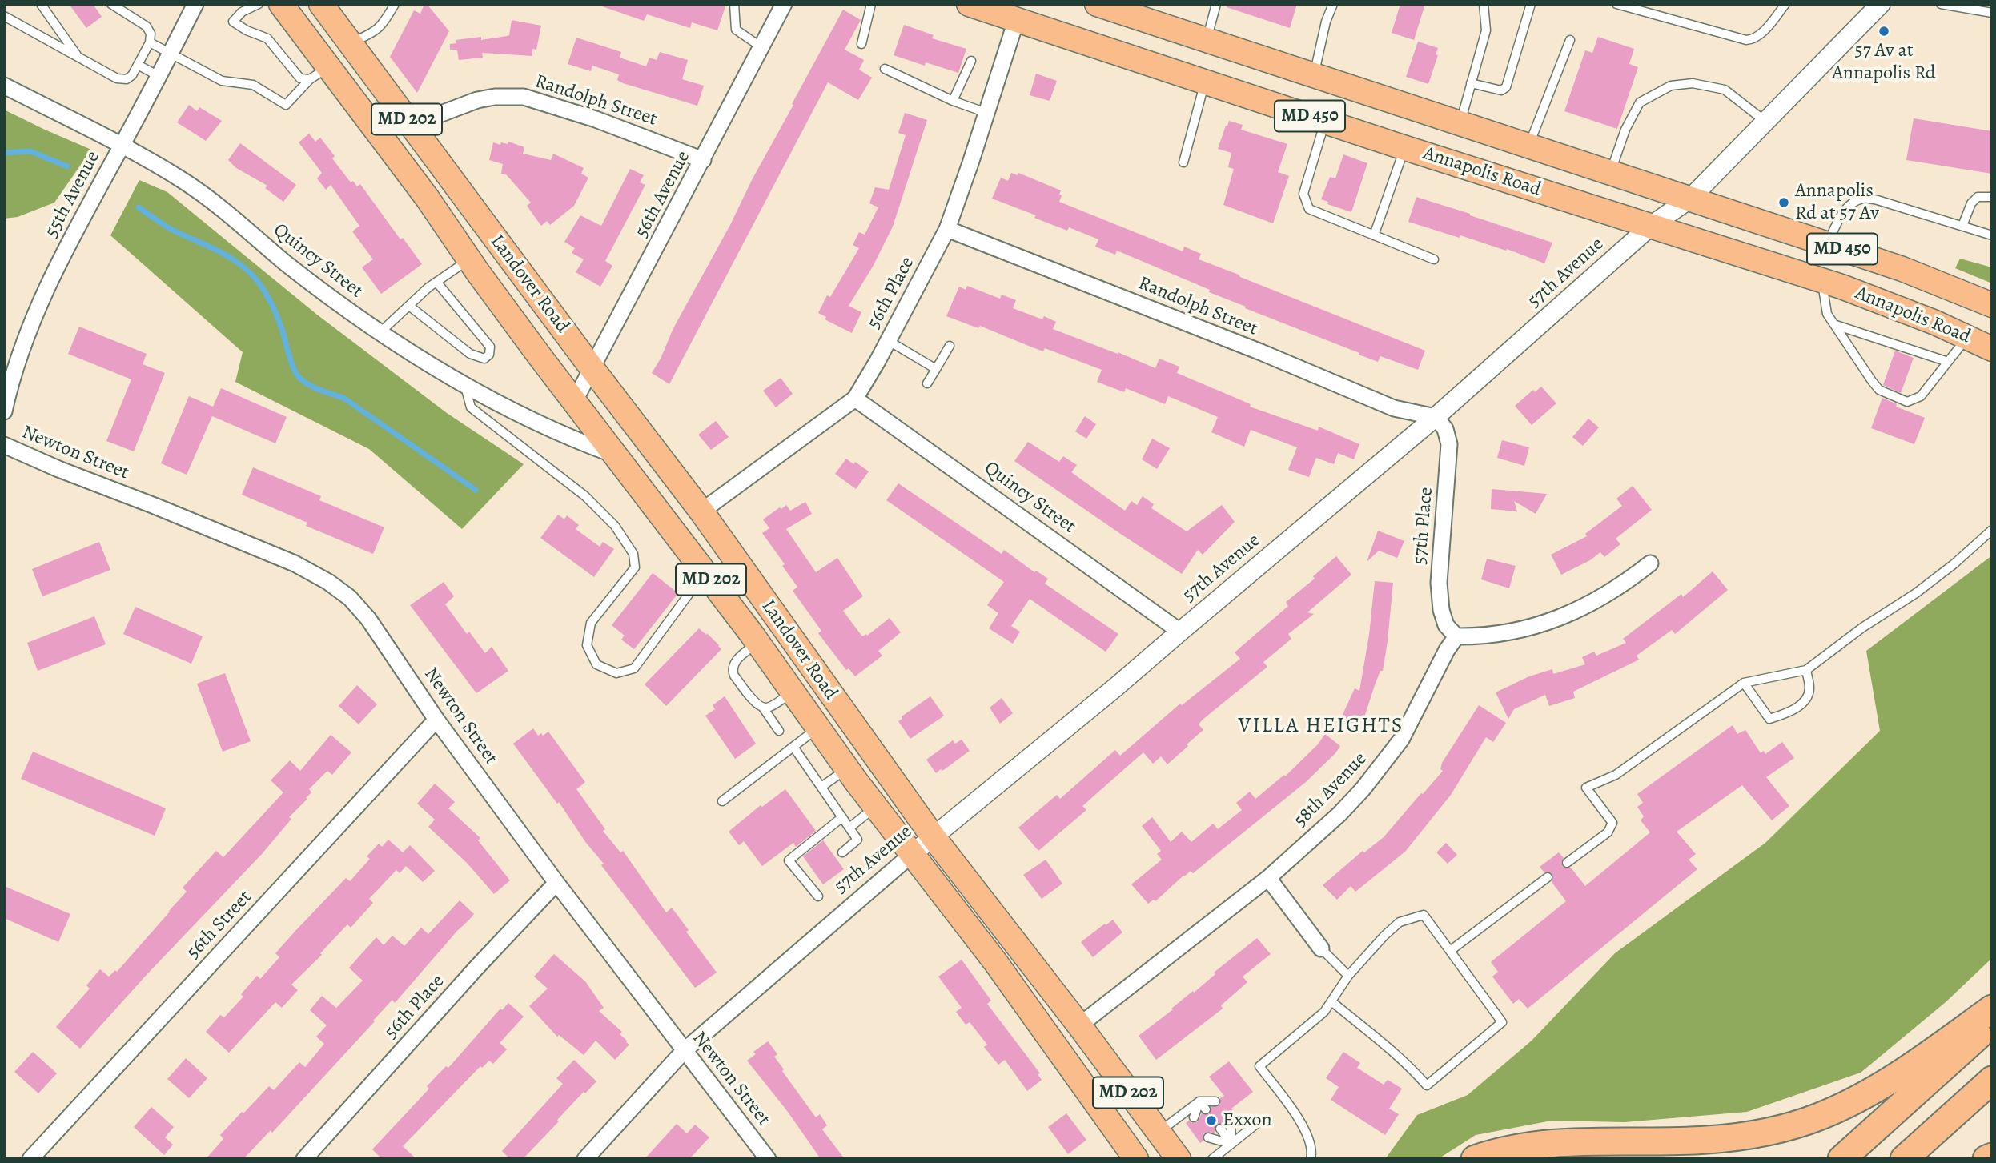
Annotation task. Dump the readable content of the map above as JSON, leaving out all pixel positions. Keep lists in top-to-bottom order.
{
  "streets": {
    "main road": [
      "MD 450",
      "MD 202",
      "Annapolis Road",
      "Landover Road"
    ],
    "street": [
      "Randolph Street",
      "55th Avenue",
      "56th Avenue",
      "Quincy Street",
      "57th Avenue",
      "56th Place",
      "Newton Street",
      "57th Place",
      "58th Avenue",
      "56th Street"
    ]
  },
  "crossings": [
    ["Randolph Street", "56th Avenue"],
    ["Randolph Street", "57th Avenue"],
    ["Randolph Street", "Landover Road"],
    ["Randolph Street", "56th Place"],
    ["Randolph Street", "57th Place"],
    ["Annapolis Road", "57th Avenue"],
    ["Annapolis Road", "56th Place"],
    ["55th Avenue", "Quincy Street"],
    ["56th Avenue", "Landover Road"],
    ["Quincy Street", "57th Avenue"],
    ["Quincy Street", "Landover Road"],
    ["Quincy Street", "56th Place"],
    ["57th Avenue", "Landover Road"],
    ["57th Avenue", "Newton Street"],
    ["57th Avenue", "57th Place"],
    ["Landover Road", "56th Place"],
    ["Landover Road", "58th Avenue"],
    ["56th Place", "Newton Street"],
    ["Newton Street", "56th Street"],
    ["57th Place", "58th Avenue"]
  ],
  "districts": ["VILLA HEIGHTS"],
  "places": ["57 Av at Annapolis Rd", "Annapolis Rd at 57 Av", "Exxon"]
}
